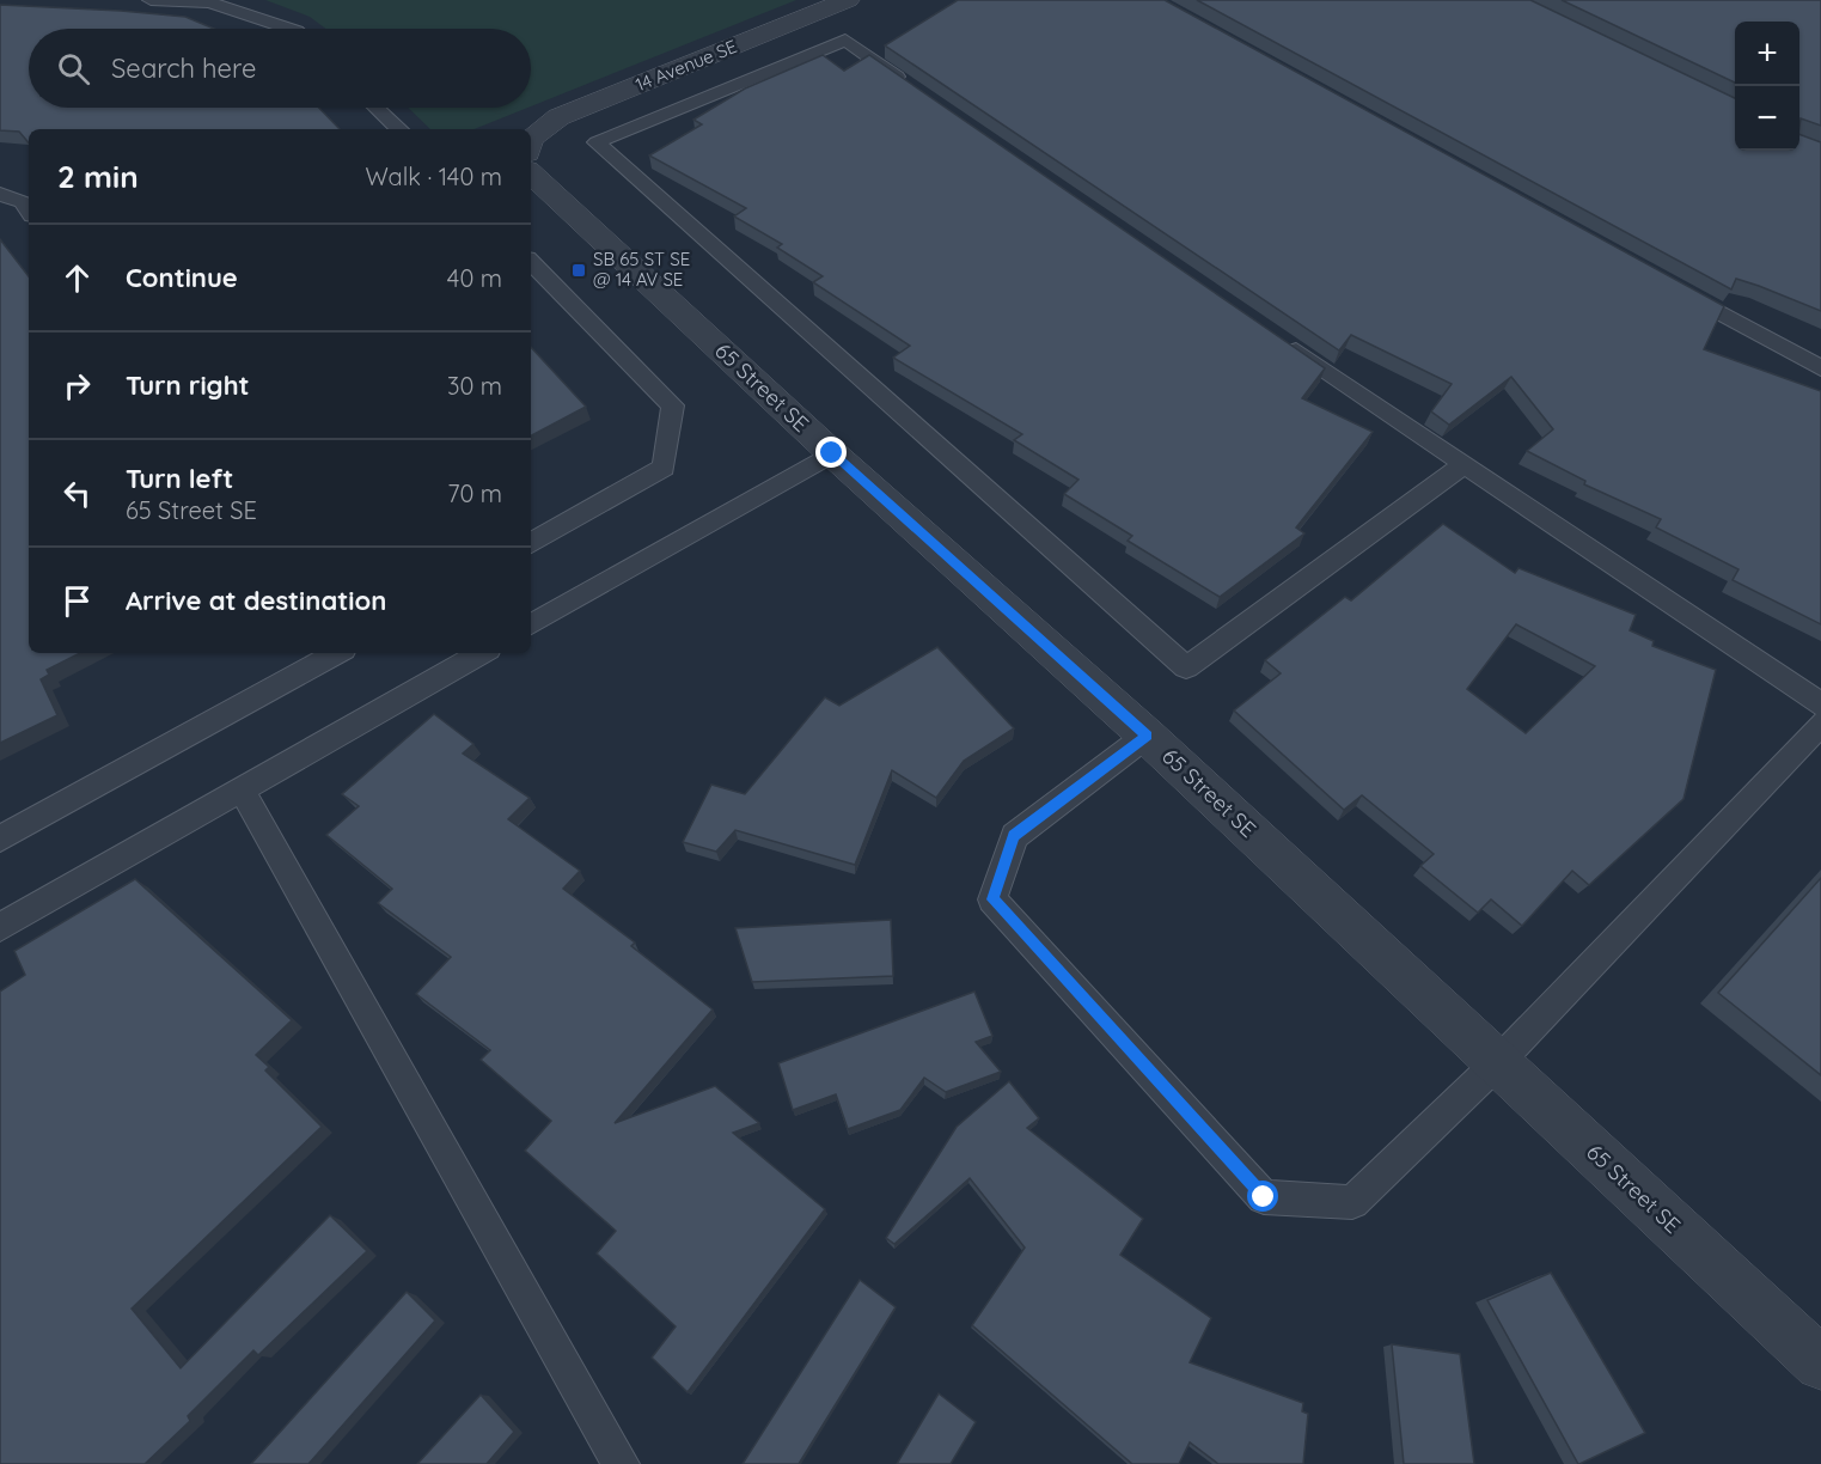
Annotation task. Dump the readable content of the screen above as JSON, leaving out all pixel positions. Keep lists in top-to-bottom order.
{
  "streets": {
    "street": ["14 Avenue SE", "65 Street SE"]
  },
  "places": {
    "transit": ["SB 65 ST SE @ 14 AV SE"]
  },
  "page": {
    "map_buttons": ["+", "−"],
    "search": "Search here",
    "heading": ["2 min", "Walk · 140 m"],
    "list": [
      ["Continue", "40 m"],
      ["Turn right", "30 m"],
      ["Turn left", "65 Street SE", "70 m"],
      "Arrive at destination"
    ]
  }
}
